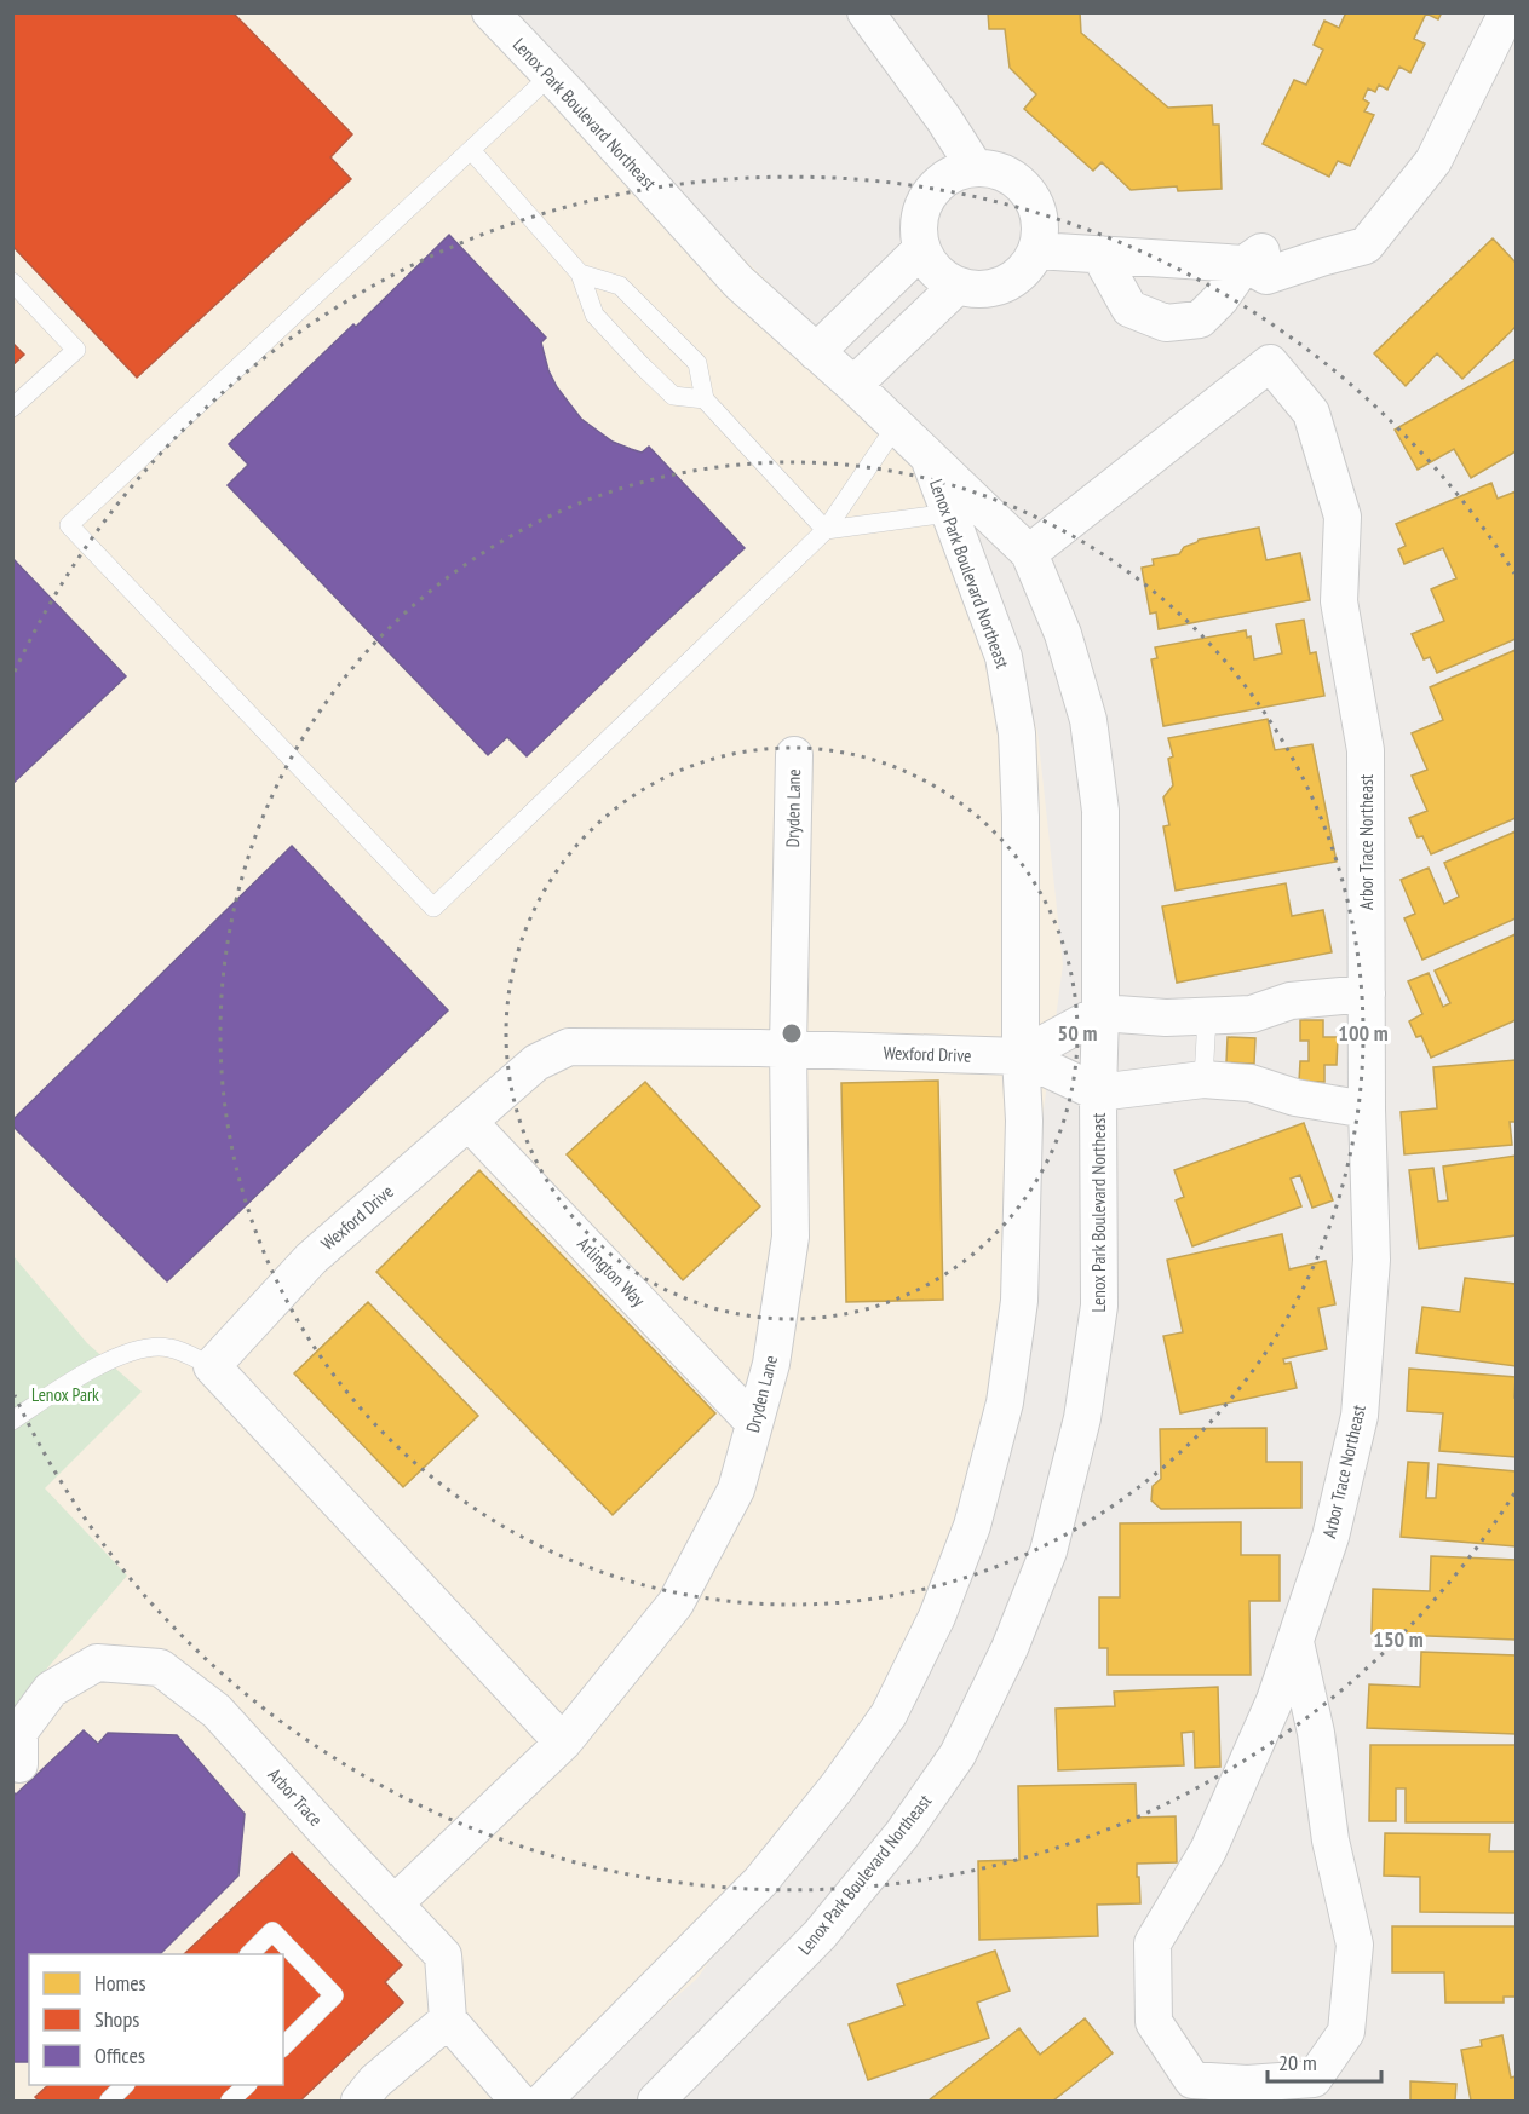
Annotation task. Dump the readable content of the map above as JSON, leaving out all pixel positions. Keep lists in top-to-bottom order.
{
  "streets": {
    "street": [
      "Lenox Park Boulevard Northeast",
      "Dryden Lane",
      "Arbor Trace Northeast",
      "Wexford Drive",
      "Arlington Way",
      "Arbor Trace"
    ]
  },
  "crossings": [
    ["Lenox Park Boulevard Northeast", "Arbor Trace Northeast"],
    ["Lenox Park Boulevard Northeast", "Wexford Drive"],
    ["Dryden Lane", "Wexford Drive"],
    ["Dryden Lane", "Arlington Way"],
    ["Dryden Lane", "Arbor Trace"],
    ["Wexford Drive", "Arlington Way"]
  ],
  "parks": ["Lenox Park"],
  "legend": ["Homes", "Shops", "Offices"],
  "scale_bar": "20 m",
  "rings": ["50 m", "100 m", "150 m"]
}
